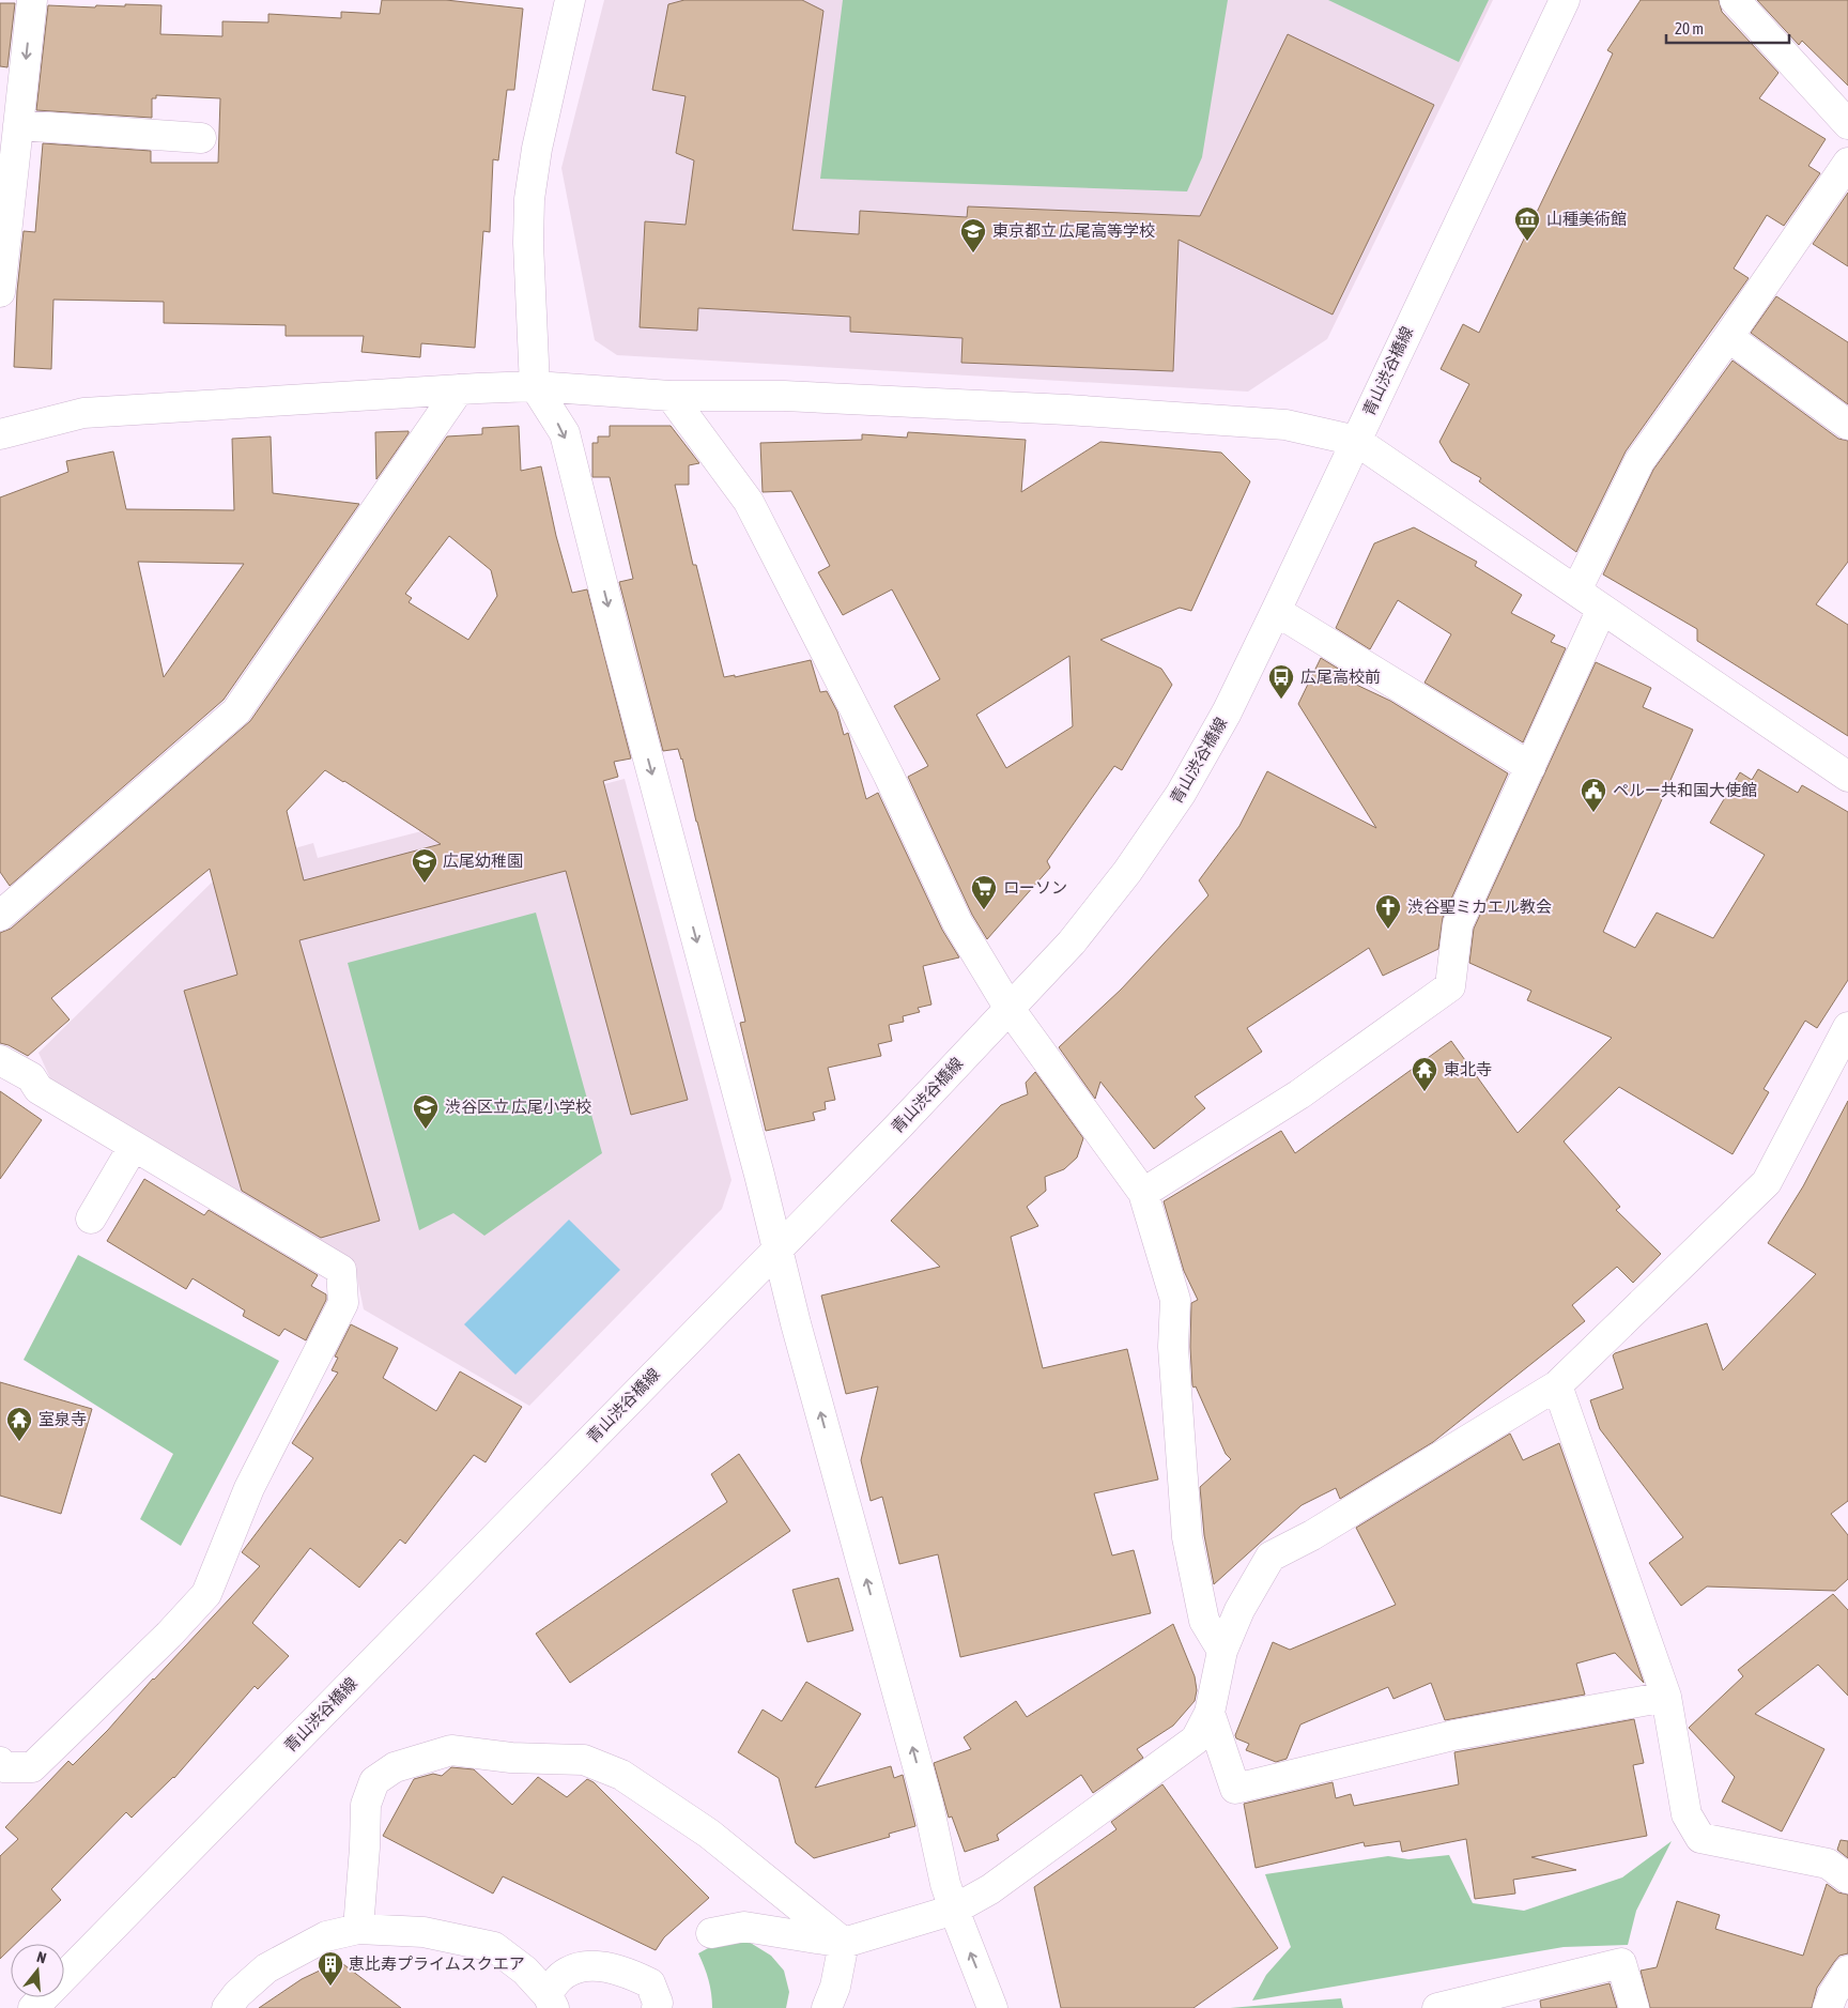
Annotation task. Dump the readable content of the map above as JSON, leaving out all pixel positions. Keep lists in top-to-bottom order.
{
  "streets": {
    "street": ["青山渋谷橋線"]
  },
  "places": {
    "museum": ["山種美術館"],
    "school or university": ["東京都立 広尾高等学校", "広尾幼稚園", "渋谷区立 広尾小学校"],
    "bus stop": ["広尾高校前"],
    "public building": ["ペルー共和国大使館"],
    "supermarket": ["ローソン"],
    "church": ["渋谷聖ミカエル教会"],
    "temple": ["東北寺", "室泉寺"],
    "building": ["恵比寿プライムスクエア"]
  },
  "scale_bar": "20 m",
  "north": "top"
}
